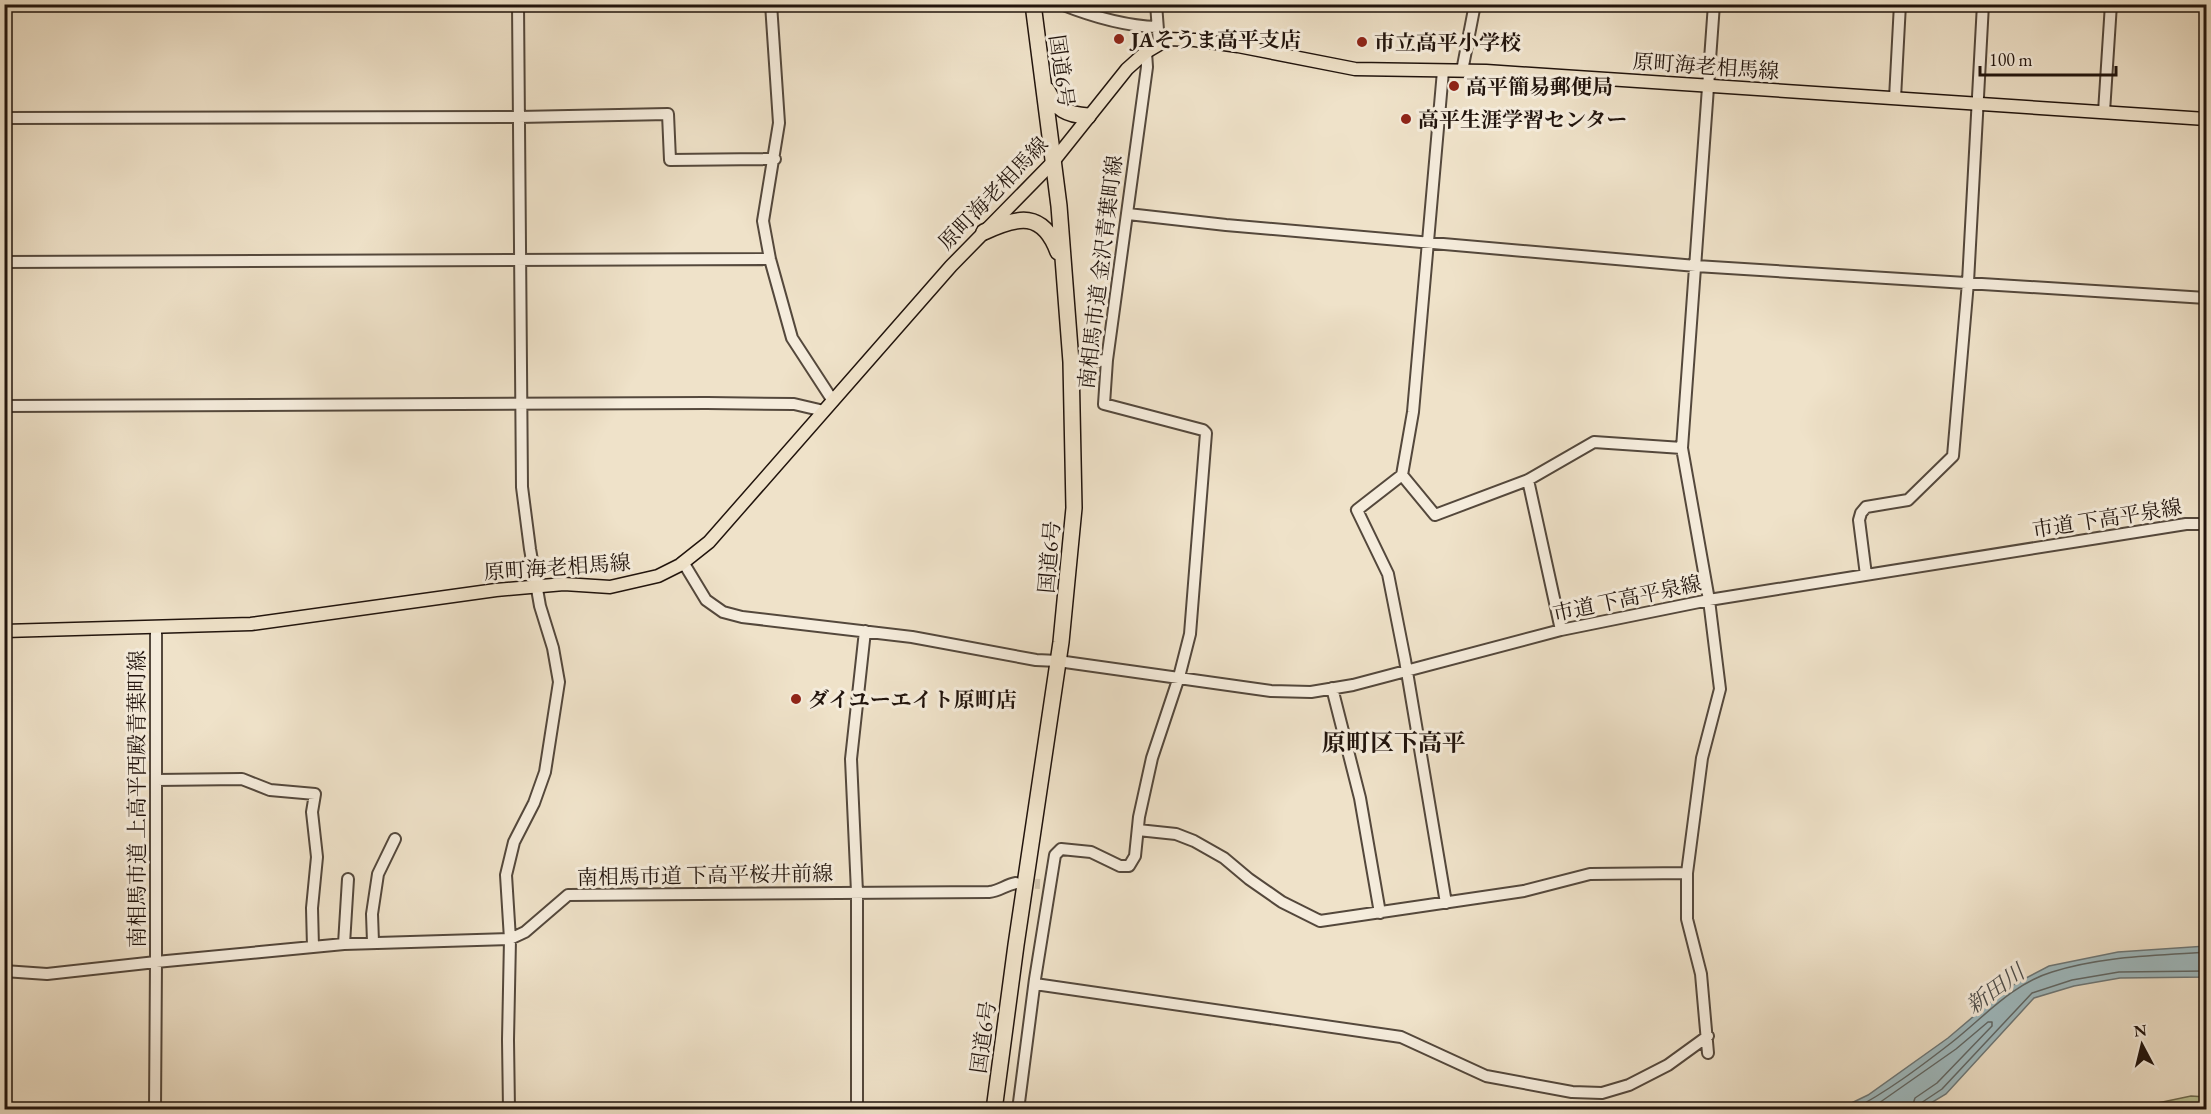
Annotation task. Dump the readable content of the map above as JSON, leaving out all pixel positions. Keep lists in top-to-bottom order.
{
  "streets": {
    "highway": ["国道6号"],
    "main road": ["原町海老相馬線"],
    "street": [
      "南相馬市道 金沢青葉町線",
      "市道 下高平泉線",
      "南相馬市道 上高平西殿青葉町線",
      "南相馬市道 下高平桜井前線"
    ]
  },
  "crossings": [
    ["原町海老相馬線", "国道6号"],
    ["原町海老相馬線", "南相馬市道 金沢青葉町線"],
    ["原町海老相馬線", "市道 下高平泉線"],
    ["原町海老相馬線", "南相馬市道 上高平西殿青葉町線"],
    ["国道6号", "市道 下高平泉線"],
    ["南相馬市道 金沢青葉町線", "市道 下高平泉線"]
  ],
  "districts": ["原町区下高平"],
  "water": ["新田川"],
  "places": [
    "JAそうま高平支店",
    "市立高平小学校",
    "高平簡易郵便局",
    "高平生涯学習センター",
    "ダイユーエイト原町店"
  ],
  "scale_bar": "100 m",
  "north": "top"
}
